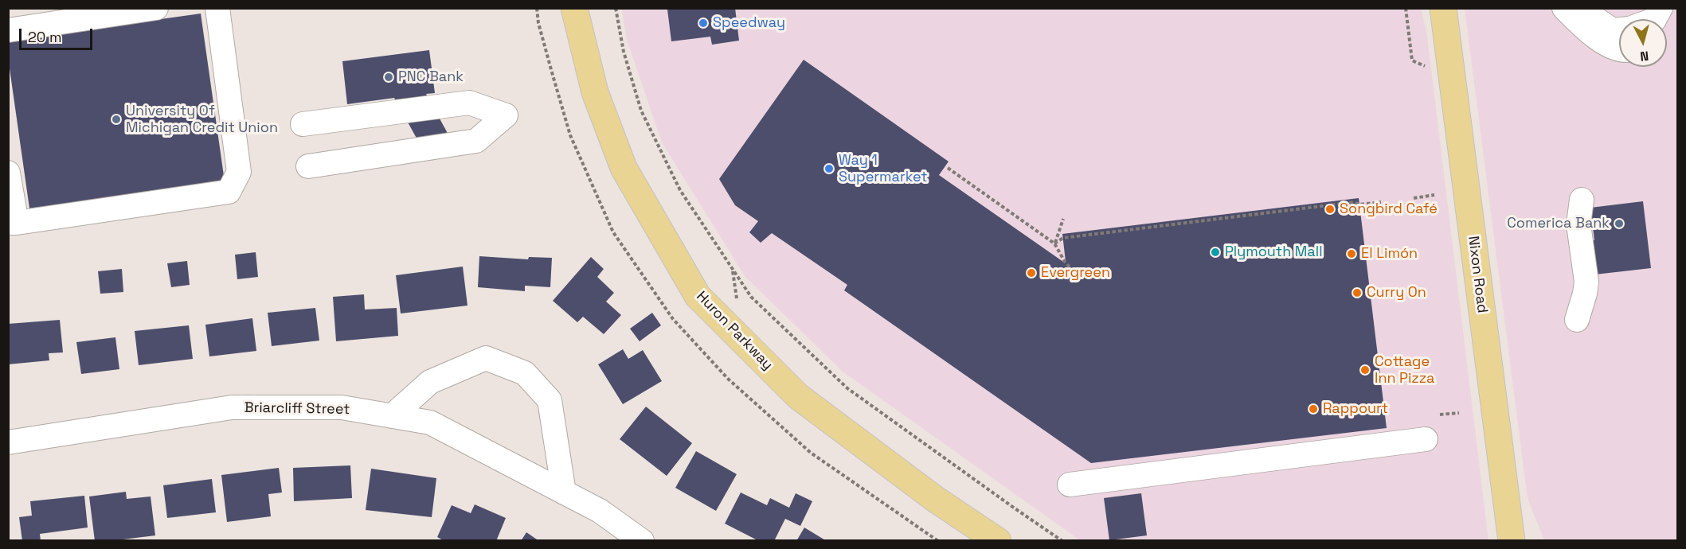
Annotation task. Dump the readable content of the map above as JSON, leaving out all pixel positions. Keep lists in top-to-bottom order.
{
  "streets": {
    "main road": ["Nixon Road", "Huron Parkway"],
    "street": ["Briarcliff Street"]
  },
  "places": [
    "Speedway",
    "PNC Bank",
    "University Of Michigan Credit Union",
    "Way 1 Supermarket",
    "Songbird Café",
    "Comerica Bank",
    "Plymouth Mall",
    "El Limón",
    "Evergreen",
    "Curry On",
    "Cottage Inn Pizza",
    "Rappourt"
  ],
  "scale_bar": "20 m",
  "north": "bottom"
}
